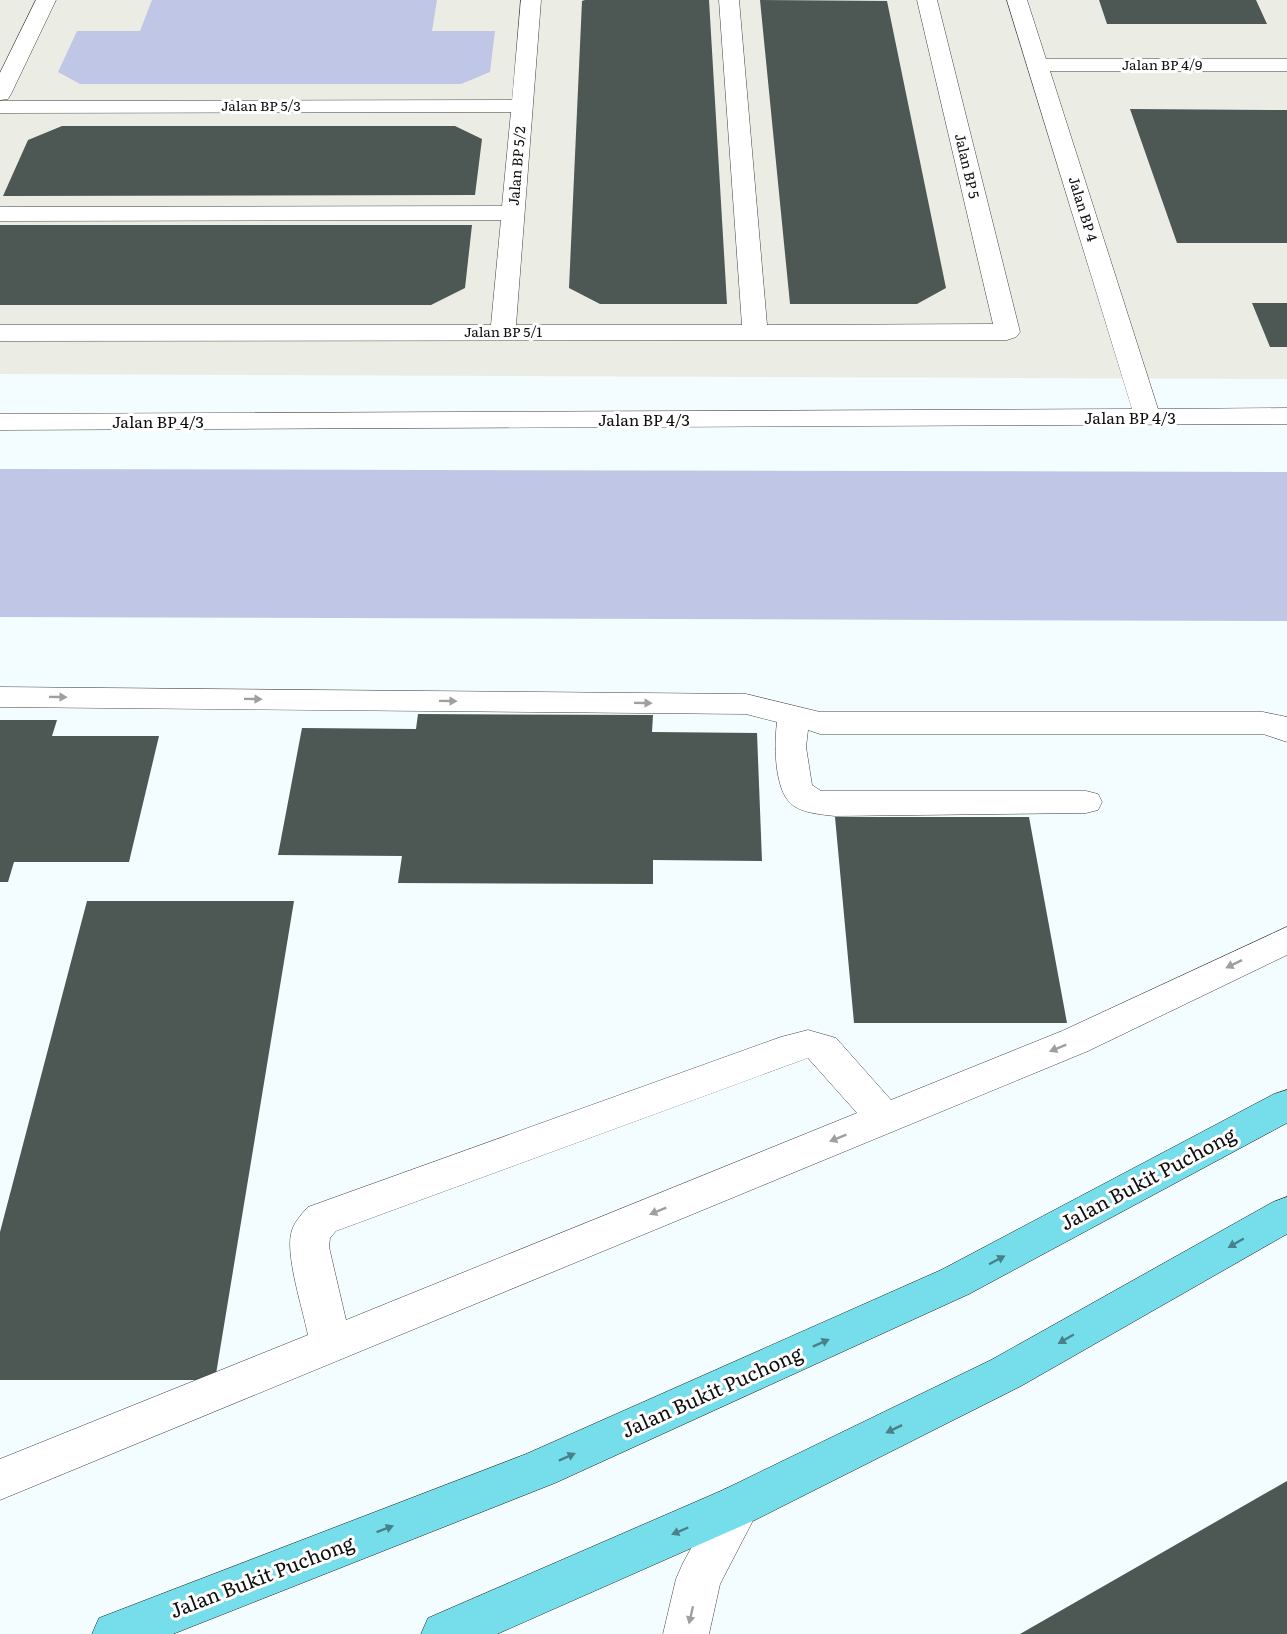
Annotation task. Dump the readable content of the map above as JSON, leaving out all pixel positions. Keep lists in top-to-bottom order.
{
  "streets": {
    "main road": ["Jalan Bukit Puchong"],
    "street": [
      "Jalan BP 4/9",
      "Jalan BP 5/3",
      "Jalan BP 5/2",
      "Jalan BP 5",
      "Jalan BP 4",
      "Jalan BP 5/1",
      "Jalan BP 4/3"
    ]
  },
  "crossings": [
    ["Jalan BP 4/9", "Jalan BP 4"],
    ["Jalan BP 5/3", "Jalan BP 5/2"],
    ["Jalan BP 5/2", "Jalan BP 5/1"],
    ["Jalan BP 5", "Jalan BP 5/1"],
    ["Jalan BP 4", "Jalan BP 4/3"]
  ]
}
